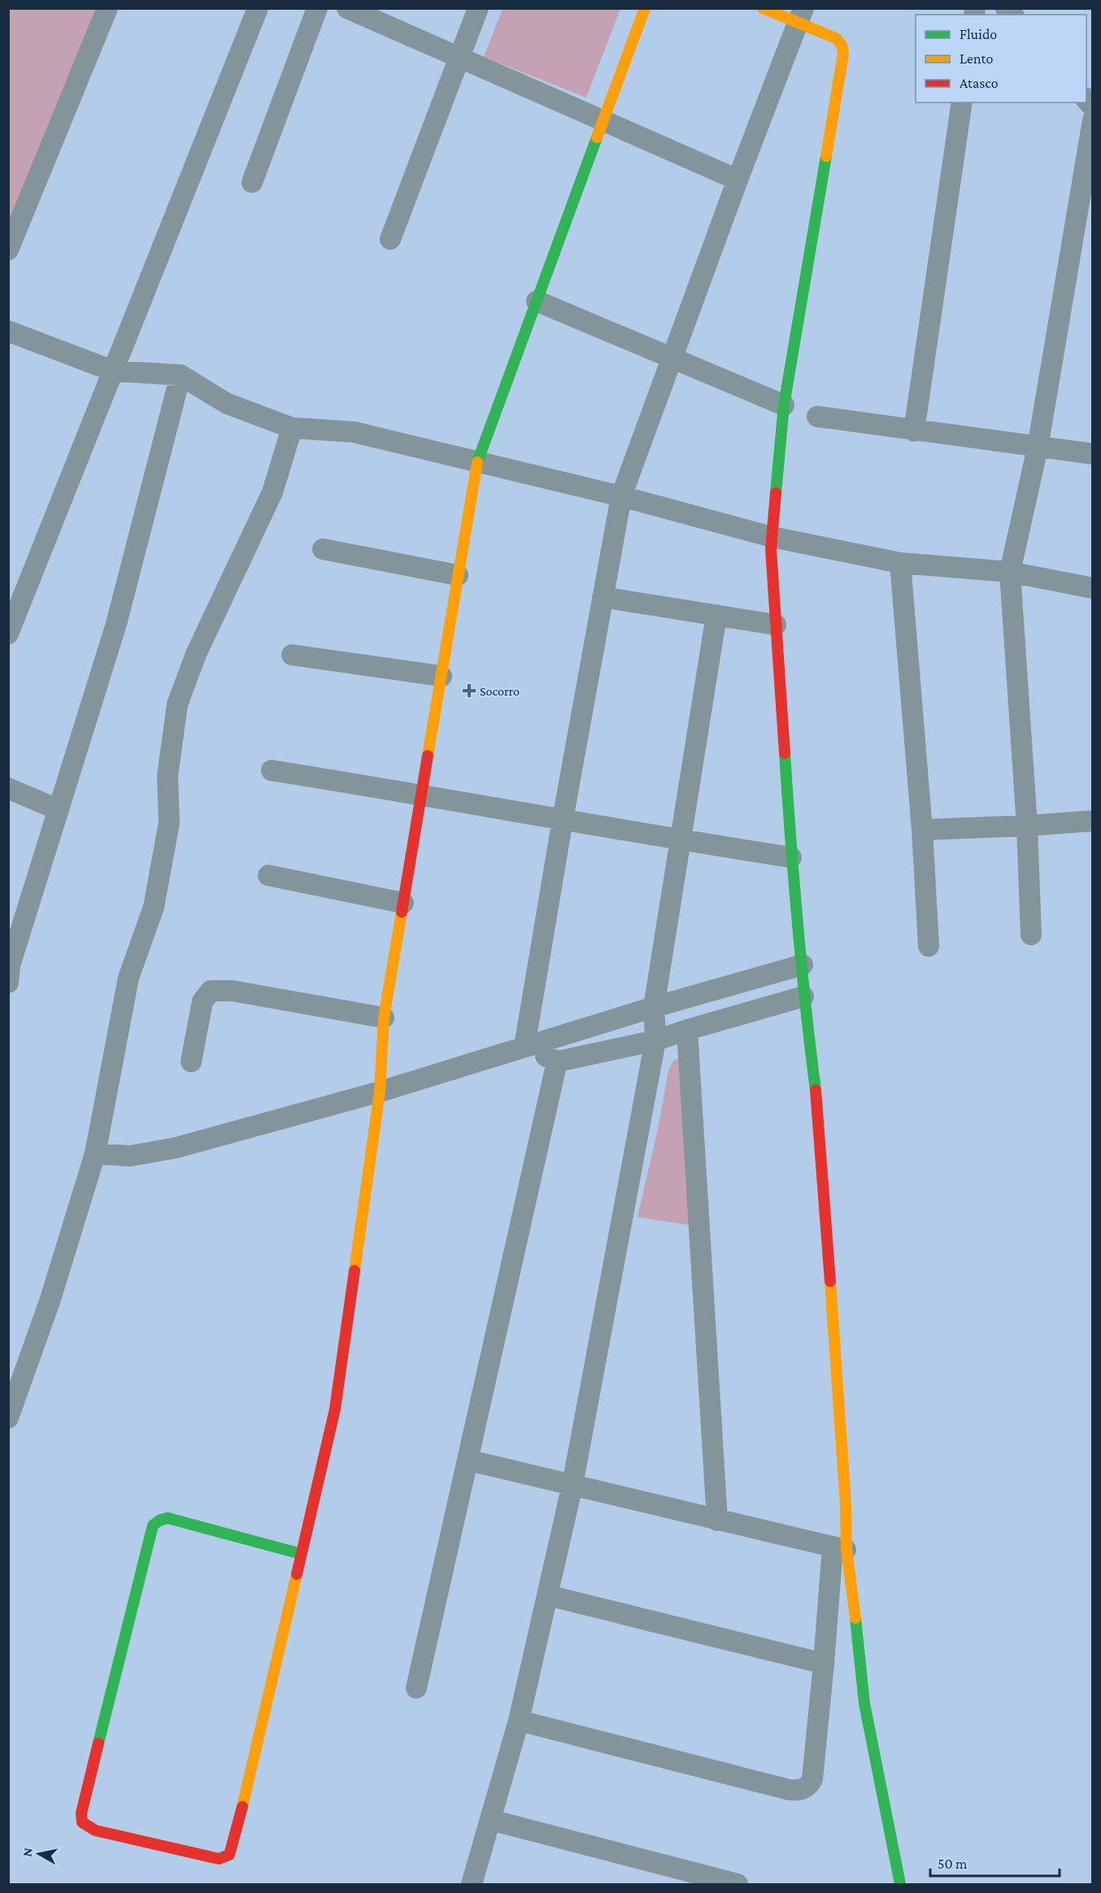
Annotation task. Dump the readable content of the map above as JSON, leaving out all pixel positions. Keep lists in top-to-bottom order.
{
  "places": {
    "health": ["Socorro"]
  },
  "legend": ["Fluido", "Lento", "Atasco"],
  "scale_bar": "50 m",
  "north": "left"
}
